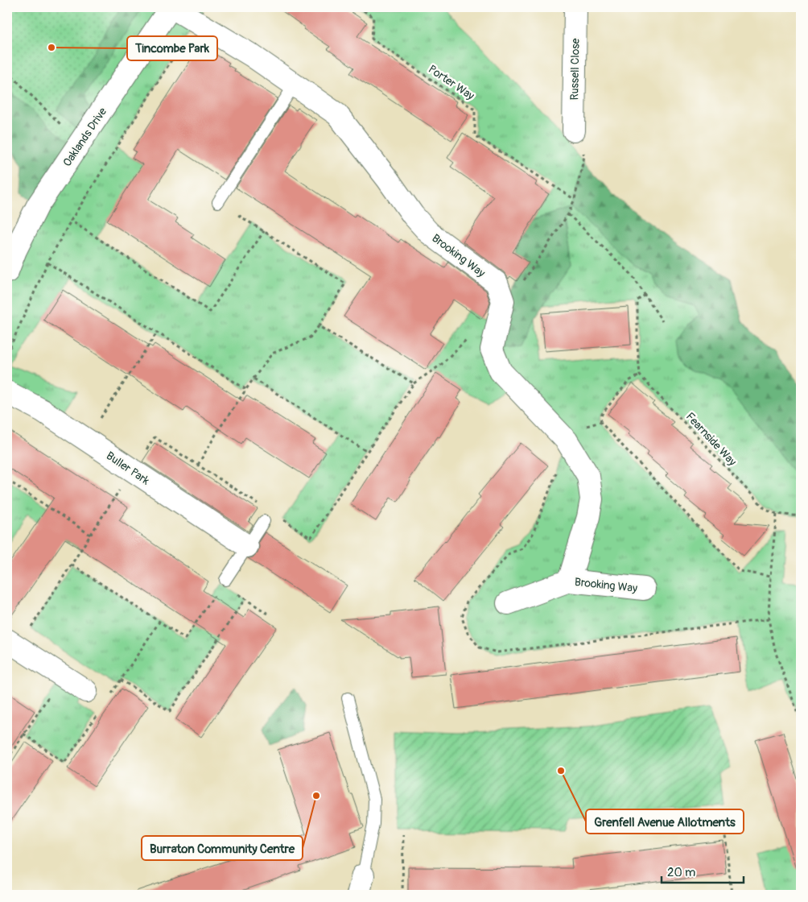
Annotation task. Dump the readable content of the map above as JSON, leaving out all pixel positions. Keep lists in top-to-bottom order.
{
  "streets": {
    "street": [
      "Russell Close",
      "Oaklands Drive",
      "Brooking Way",
      "Buller Park"
    ],
    "path": ["Porter Way", "Fearnside Way"]
  },
  "crossings": [
    ["Oaklands Drive", "Brooking Way"]
  ],
  "places": ["Tincombe Park", "Grenfell Avenue Allotments", "Burraton Community Centre"],
  "scale_bar": "20 m"
}
